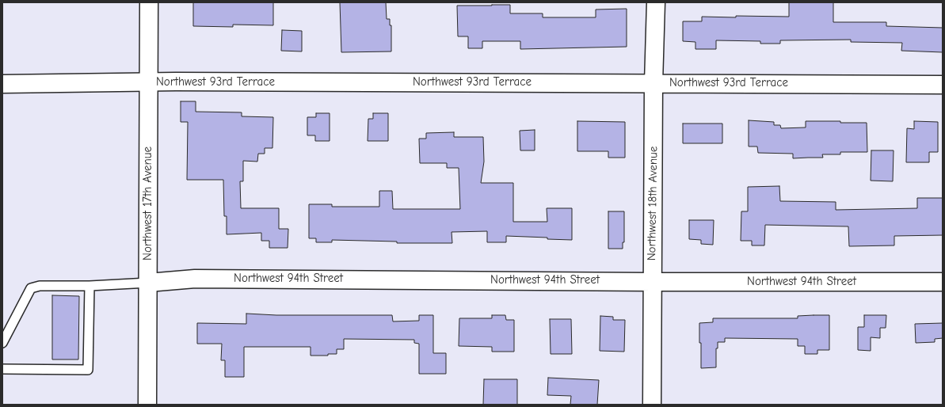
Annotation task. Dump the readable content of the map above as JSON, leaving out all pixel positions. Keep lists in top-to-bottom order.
{
  "streets": {
    "street": [
      "Northwest 93rd Terrace",
      "Northwest 17th Avenue",
      "Northwest 18th Avenue",
      "Northwest 94th Street"
    ]
  },
  "crossings": [
    ["Northwest 93rd Terrace", "Northwest 17th Avenue"],
    ["Northwest 93rd Terrace", "Northwest 18th Avenue"],
    ["Northwest 17th Avenue", "Northwest 94th Street"],
    ["Northwest 18th Avenue", "Northwest 94th Street"]
  ]
}
